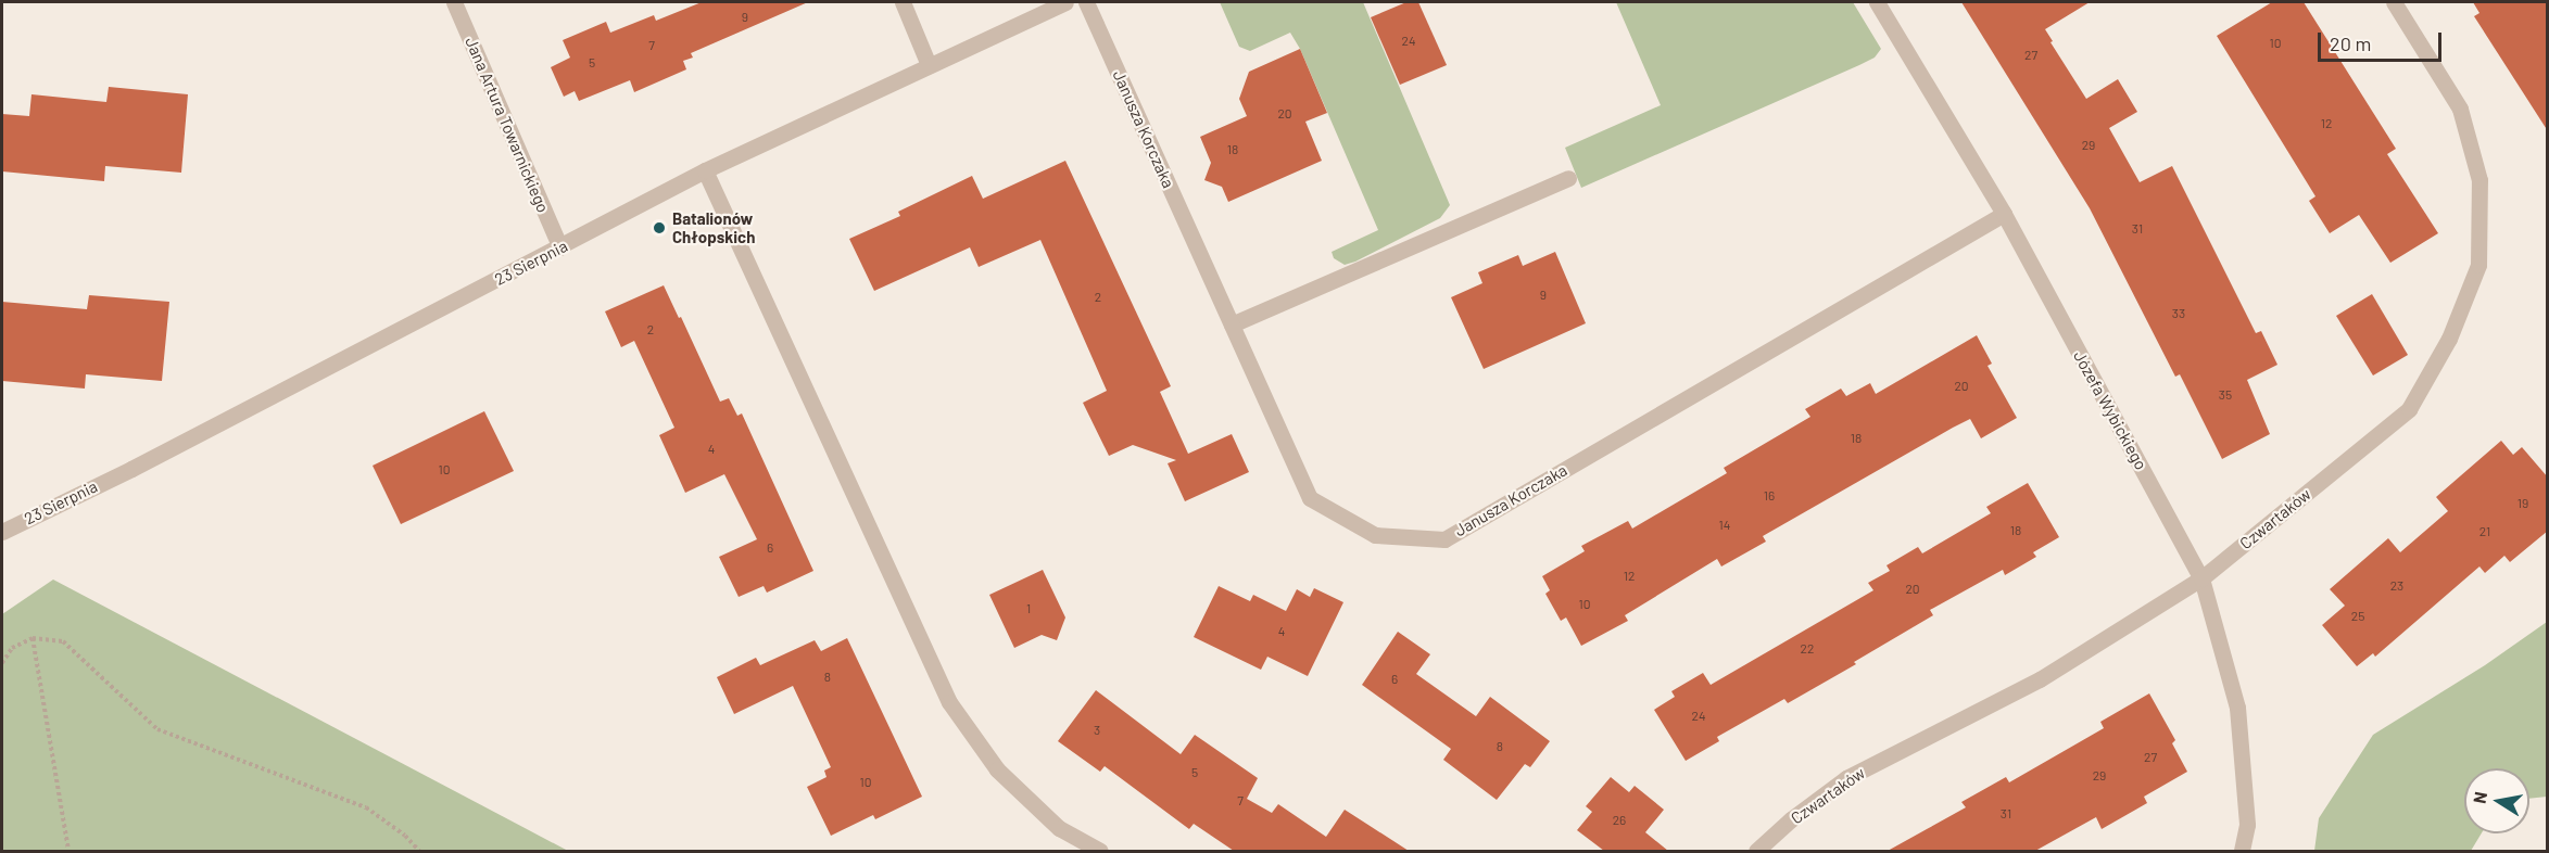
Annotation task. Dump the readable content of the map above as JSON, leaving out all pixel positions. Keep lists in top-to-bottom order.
{
  "streets": {
    "street": [
      "Jana Artura Towarnickiego",
      "Janusza Korczaka",
      "23 Sierpnia",
      "Józefa Wybickiego",
      "Czwartaków"
    ]
  },
  "crossings": [
    ["Jana Artura Towarnickiego", "23 Sierpnia"],
    ["Janusza Korczaka", "Józefa Wybickiego"],
    ["Józefa Wybickiego", "Czwartaków"]
  ],
  "places": ["Batalionów Chłopskich"],
  "house_numbers": [
    "9",
    "24",
    "10",
    "7",
    "27",
    "5",
    "20",
    "12",
    "29",
    "18",
    "31",
    "9",
    "2",
    "33",
    "2",
    "20",
    "35",
    "18",
    "4",
    "10",
    "16",
    "19",
    "14",
    "18",
    "21",
    "6",
    "12",
    "23",
    "20",
    "10",
    "1",
    "25",
    "4",
    "22",
    "8",
    "6",
    "24",
    "3",
    "8",
    "27",
    "5",
    "29",
    "10",
    "7",
    "31",
    "26"
  ],
  "scale_bar": "20 m",
  "north": "left"
}
